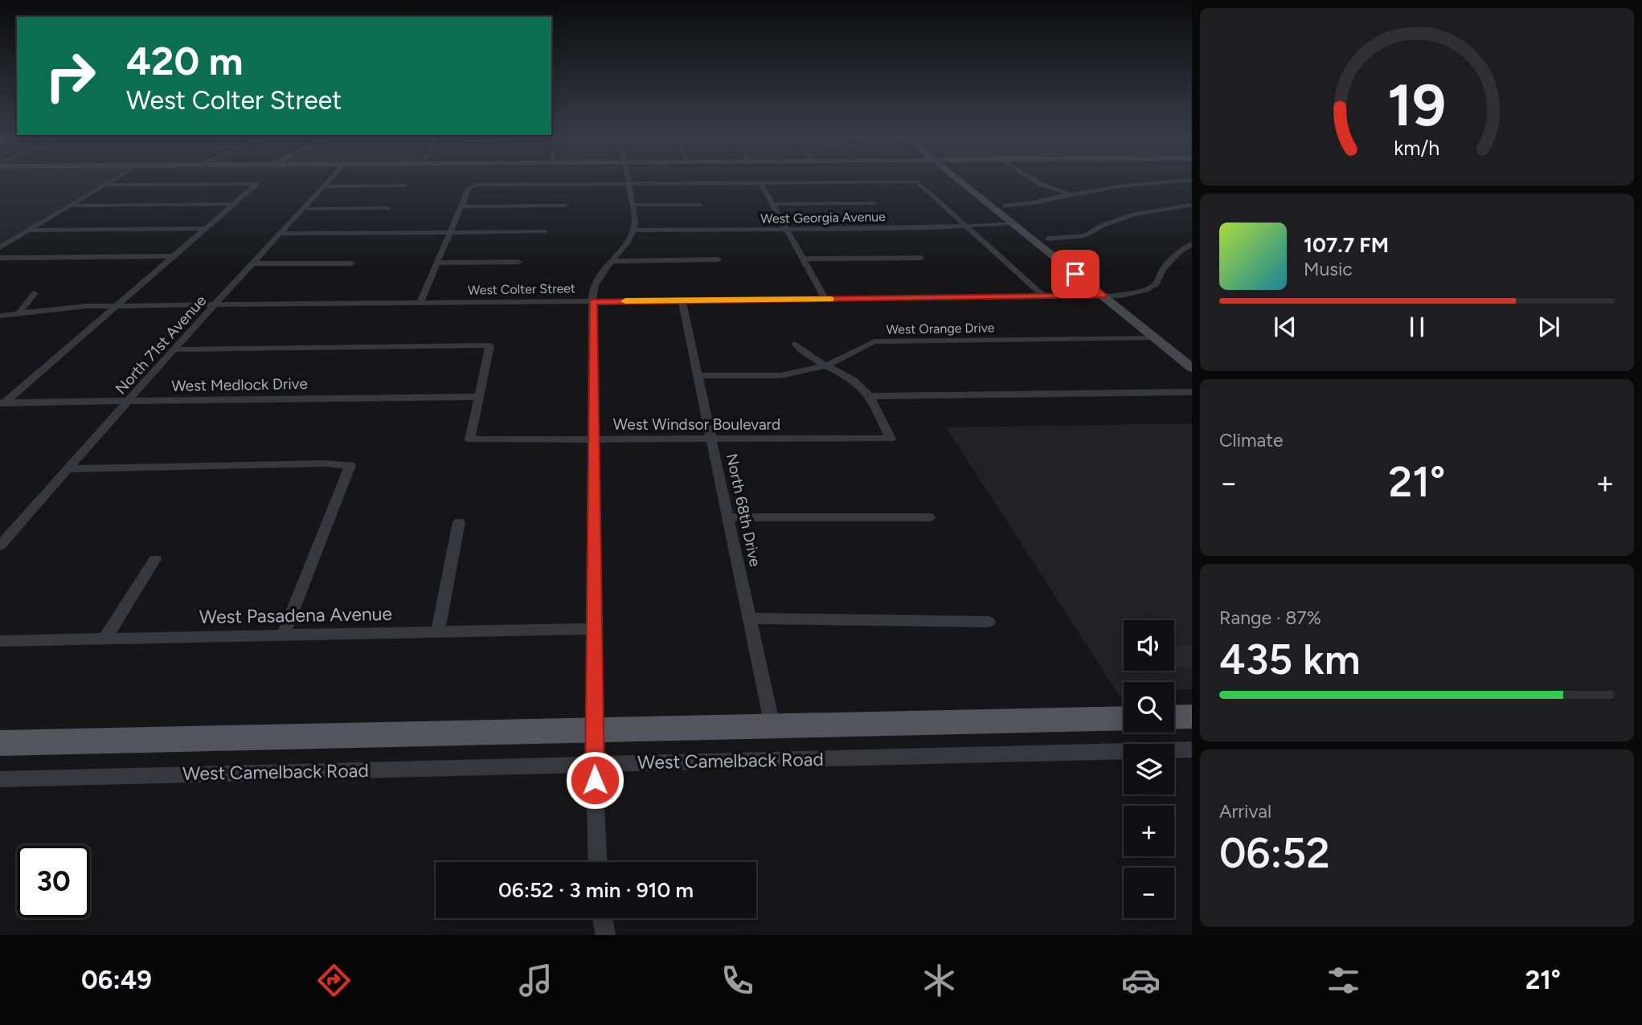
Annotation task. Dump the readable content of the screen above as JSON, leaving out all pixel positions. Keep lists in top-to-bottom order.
{
  "streets": {
    "main road": ["West Camelback Road"],
    "street": [
      "West Georgia Avenue",
      "West Colter Street",
      "West Orange Drive",
      "North 71st Avenue",
      "West Medlock Drive",
      "West Windsor Boulevard",
      "North 68th Drive",
      "West Pasadena Avenue"
    ]
  },
  "crossings": [
    ["West Colter Street", "North 71st Avenue"],
    ["West Colter Street", "North 68th Drive"],
    ["West Orange Drive", "North 68th Drive"],
    ["North 71st Avenue", "West Medlock Drive"],
    ["West Medlock Drive", "West Windsor Boulevard"],
    ["West Windsor Boulevard", "North 68th Drive"],
    ["North 68th Drive", "West Camelback Road"]
  ],
  "page": {
    "turn": ["420 m", "West Colter Street"],
    "song": ["107.7 FM", "Music"],
    "tile": [
      "Climate",
      ["Range · 87%", "435 km"],
      ["Arrival", "06:52"]
    ],
    "heat": ["−", "21°", "+"],
    "map_buttons": ["+", "−"],
    "limit": "30",
    "trip": "06:52 · 3 min · 910 m",
    "tabs": ["06:49", "21°"],
    "gauge": ["19", "km/h"]
  }
}
